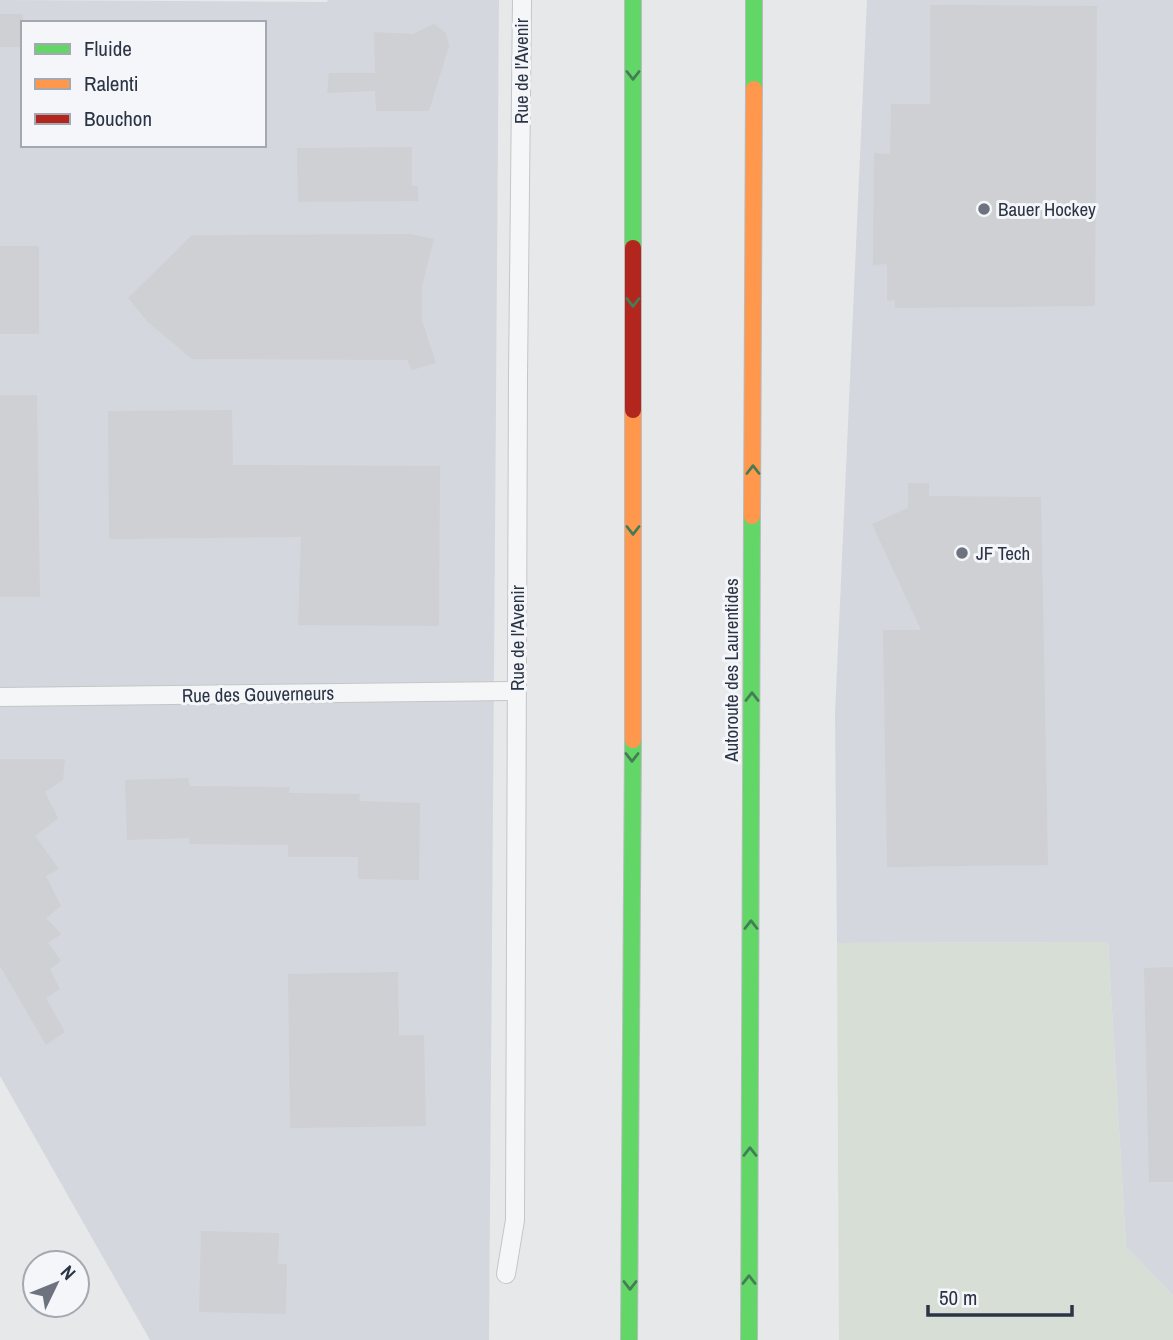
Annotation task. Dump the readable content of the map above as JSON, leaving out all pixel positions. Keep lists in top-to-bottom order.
{
  "streets": {
    "highway": ["Autoroute des Laurentides"],
    "street": ["Rue de l'Avenir", "Rue des Gouverneurs"]
  },
  "crossings": [
    ["Rue de l'Avenir", "Rue des Gouverneurs"]
  ],
  "places": ["Bauer Hockey", "JF Tech"],
  "legend": ["Fluide", "Ralenti", "Bouchon"],
  "scale_bar": "50 m",
  "north": "top right"
}
